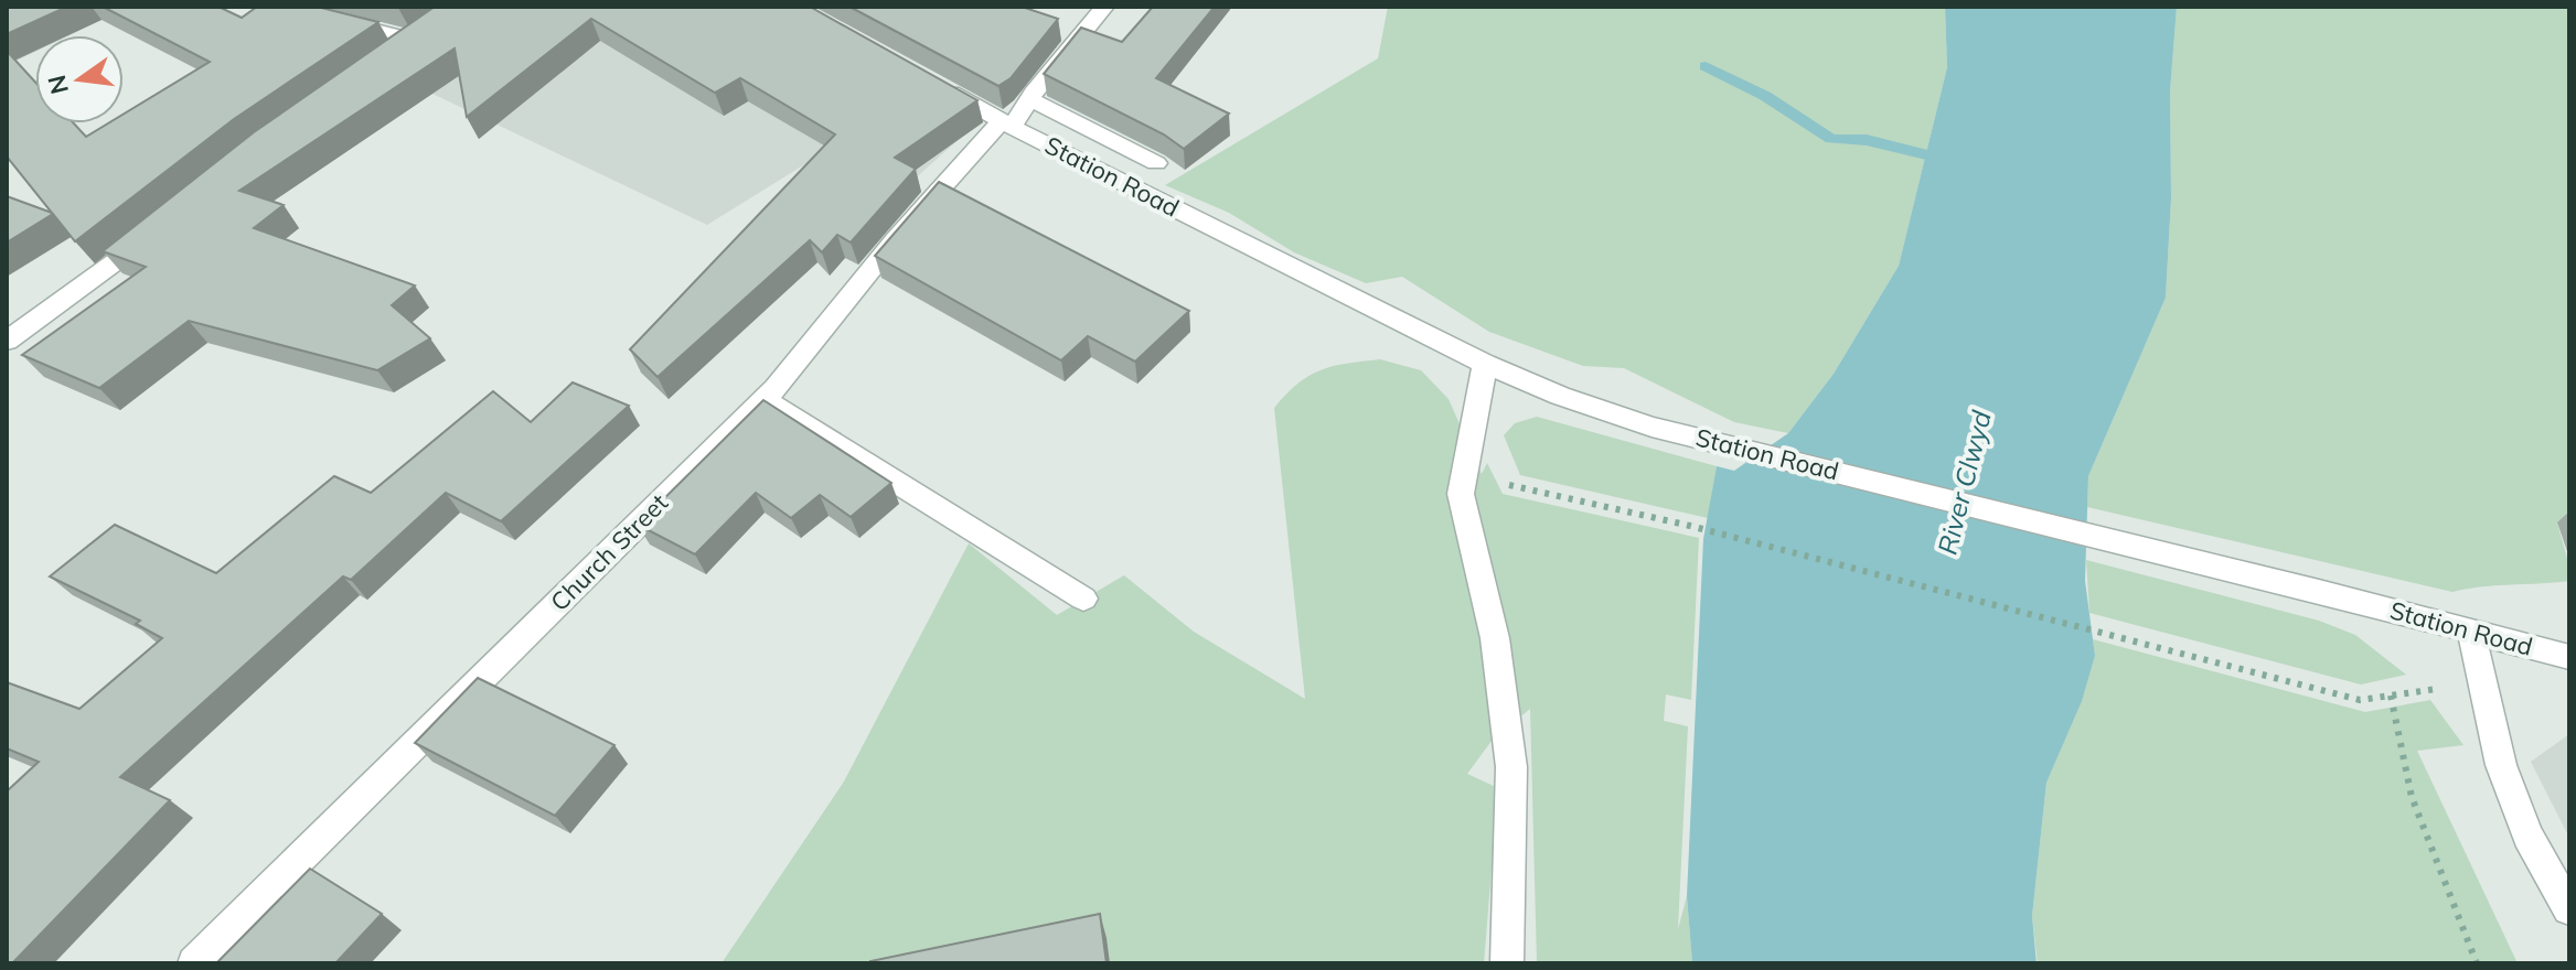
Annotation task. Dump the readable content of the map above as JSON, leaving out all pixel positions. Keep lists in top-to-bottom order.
{
  "streets": {
    "street": ["Station Road", "Church Street"]
  },
  "crossings": [
    ["Station Road", "Church Street"]
  ],
  "water": ["River Clwyd"],
  "north": "left"
}
